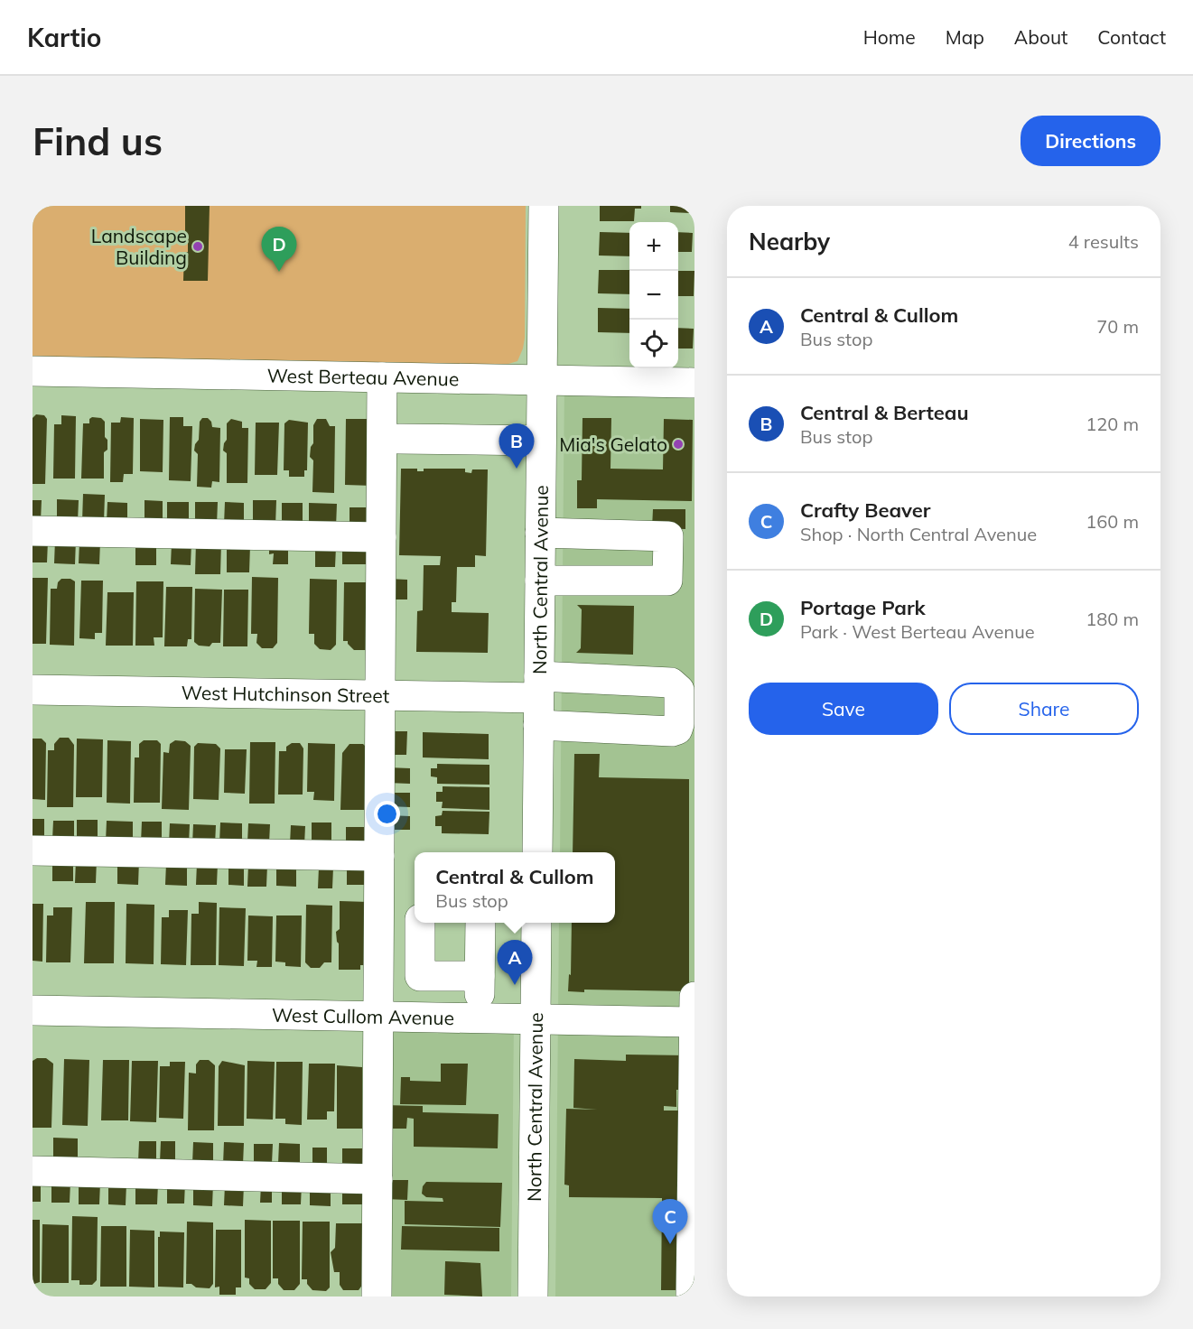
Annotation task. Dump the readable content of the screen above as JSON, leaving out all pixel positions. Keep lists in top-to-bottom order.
{
  "streets": {
    "street": [
      "West Berteau Avenue",
      "North Central Avenue",
      "West Hutchinson Street",
      "West Cullom Avenue"
    ]
  },
  "crossings": [
    ["West Berteau Avenue", "North Central Avenue"],
    ["North Central Avenue", "West Hutchinson Street"],
    ["North Central Avenue", "West Cullom Avenue"]
  ],
  "places": ["Landscape Building", "Mia's Gelato"],
  "page": {
    "header": "Kartio",
    "nav": [
      "Home",
      "Map",
      "About",
      "Contact"
    ],
    "buttons": [
      "Directions",
      ["Save", "Share"]
    ],
    "title": "Find us",
    "heading": ["Nearby", "4 results"],
    "map_buttons": ["+", "−"],
    "pins": [
      "D",
      "B",
      "A",
      "C"
    ],
    "list": [
      {
        "mark": "A",
        "name": "Central & Cullom",
        "note": "Bus stop",
        "value": "70 m"
      },
      {
        "mark": "B",
        "name": "Central & Berteau",
        "note": "Bus stop",
        "value": "120 m"
      },
      {
        "mark": "C",
        "name": "Crafty Beaver",
        "note": "Shop · North Central Avenue",
        "value": "160 m"
      },
      {
        "mark": "D",
        "name": "Portage Park",
        "note": "Park · West Berteau Avenue",
        "value": "180 m"
      }
    ],
    "popup": ["Central & Cullom", "Bus stop"]
  }
}
